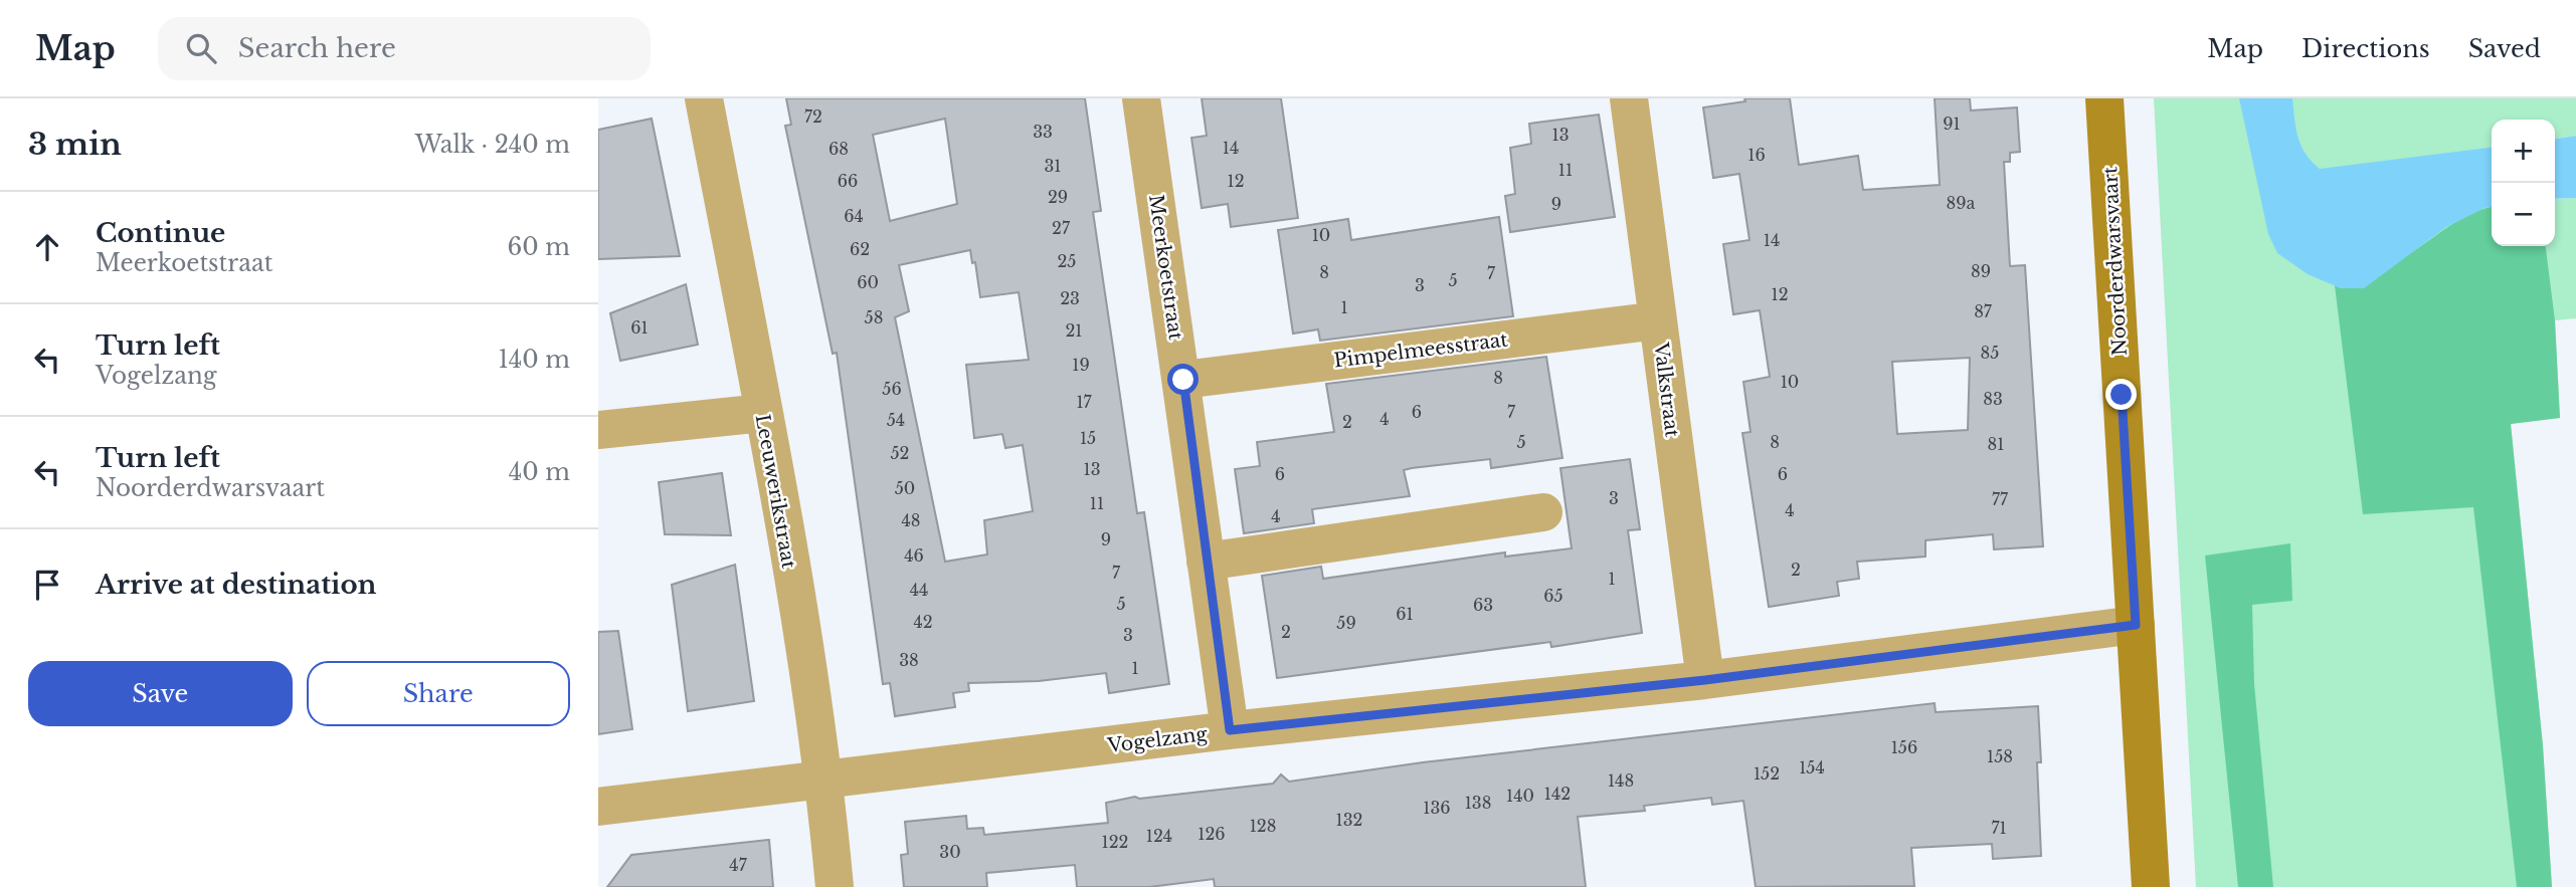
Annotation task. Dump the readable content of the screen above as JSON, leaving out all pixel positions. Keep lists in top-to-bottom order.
{
  "streets": {
    "main road": ["Noorderdwarsvaart"],
    "street": [
      "Meerkoetstraat",
      "Pimpelmeesstraat",
      "Valkstraat",
      "Leeuwerikstraat",
      "Vogelzang"
    ]
  },
  "crossings": [
    ["Noorderdwarsvaart", "Vogelzang"],
    ["Meerkoetstraat", "Pimpelmeesstraat"],
    ["Meerkoetstraat", "Vogelzang"],
    ["Pimpelmeesstraat", "Valkstraat"],
    ["Valkstraat", "Vogelzang"],
    ["Leeuwerikstraat", "Vogelzang"]
  ],
  "house_numbers": [
    "72",
    "91",
    "33",
    "13",
    "14",
    "68",
    "16",
    "31",
    "11",
    "66",
    "12",
    "29",
    "89a",
    "9",
    "64",
    "27",
    "10",
    "14",
    "62",
    "25",
    "89",
    "8",
    "7",
    "5",
    "60",
    "3",
    "12",
    "23",
    "1",
    "87",
    "58",
    "61",
    "21",
    "85",
    "19",
    "8",
    "10",
    "56",
    "83",
    "17",
    "6",
    "7",
    "4",
    "54",
    "2",
    "15",
    "5",
    "8",
    "81",
    "52",
    "13",
    "6",
    "6",
    "50",
    "3",
    "77",
    "11",
    "4",
    "4",
    "48",
    "9",
    "46",
    "2",
    "7",
    "1",
    "44",
    "65",
    "5",
    "63",
    "61",
    "42",
    "59",
    "2",
    "3",
    "38",
    "1",
    "156",
    "158",
    "154",
    "152",
    "148",
    "142",
    "140",
    "138",
    "136",
    "132",
    "128",
    "71",
    "126",
    "124",
    "122",
    "30",
    "47"
  ],
  "page": {
    "header": "Map",
    "search": "Search here",
    "nav": ["Map", "Directions", "Saved"],
    "heading": ["3 min", "Walk · 240 m"],
    "map_buttons": ["+", "−"],
    "list": [
      ["Continue", "Meerkoetstraat", "60 m"],
      ["Turn left", "Vogelzang", "140 m"],
      ["Turn left", "Noorderdwarsvaart", "40 m"],
      "Arrive at destination"
    ],
    "buttons": ["Save", "Share"]
  }
}
